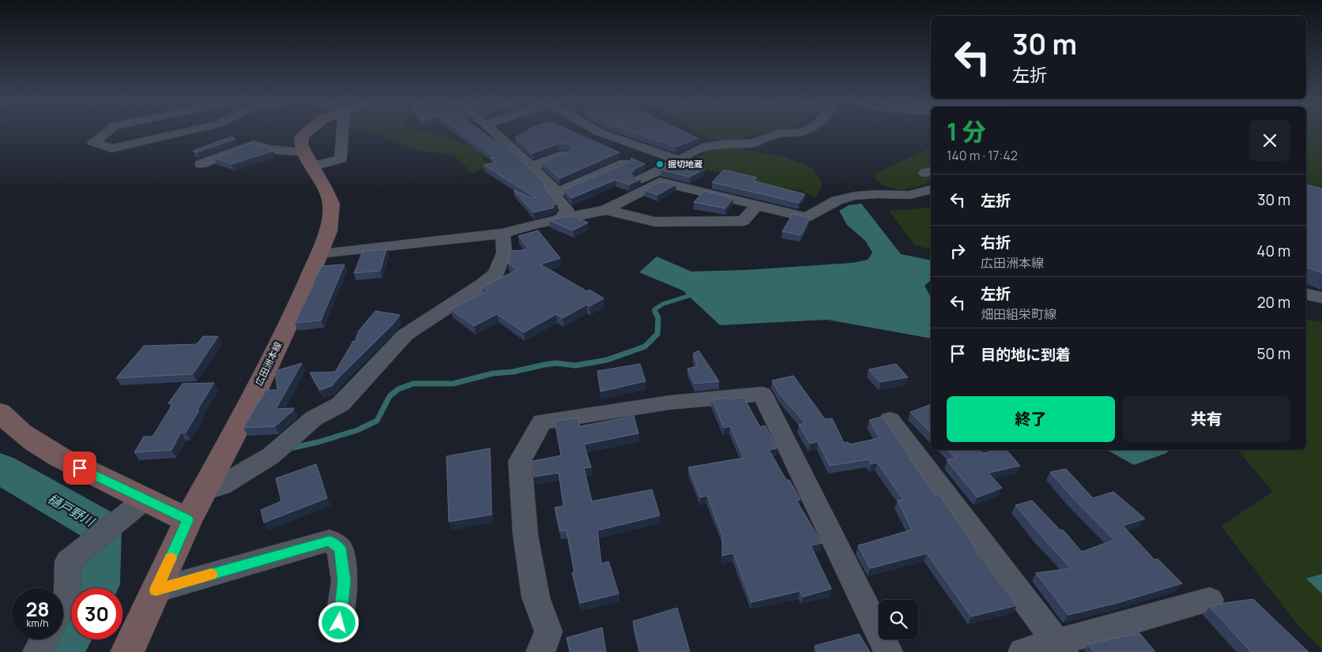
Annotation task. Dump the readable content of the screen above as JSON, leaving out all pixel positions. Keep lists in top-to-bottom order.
{
  "streets": {
    "main road": ["広田洲本線"]
  },
  "water": ["樋戸野川"],
  "places": ["掘切地蔵"],
  "page": {
    "turn": ["30 m", "左折"],
    "heading": ["1 分", "140 m · 17:42"],
    "list": [
      {
        "name": "左折",
        "value": "30 m"
      },
      {
        "name": "右折",
        "note": "広田洲本線",
        "value": "40 m"
      },
      {
        "name": "左折",
        "note": "畑田組栄町線",
        "value": "20 m"
      },
      {
        "name": "目的地に到着",
        "value": "50 m"
      }
    ],
    "buttons": ["終了", "共有"],
    "speed": "28 km/h",
    "limit": "30"
  }
}
